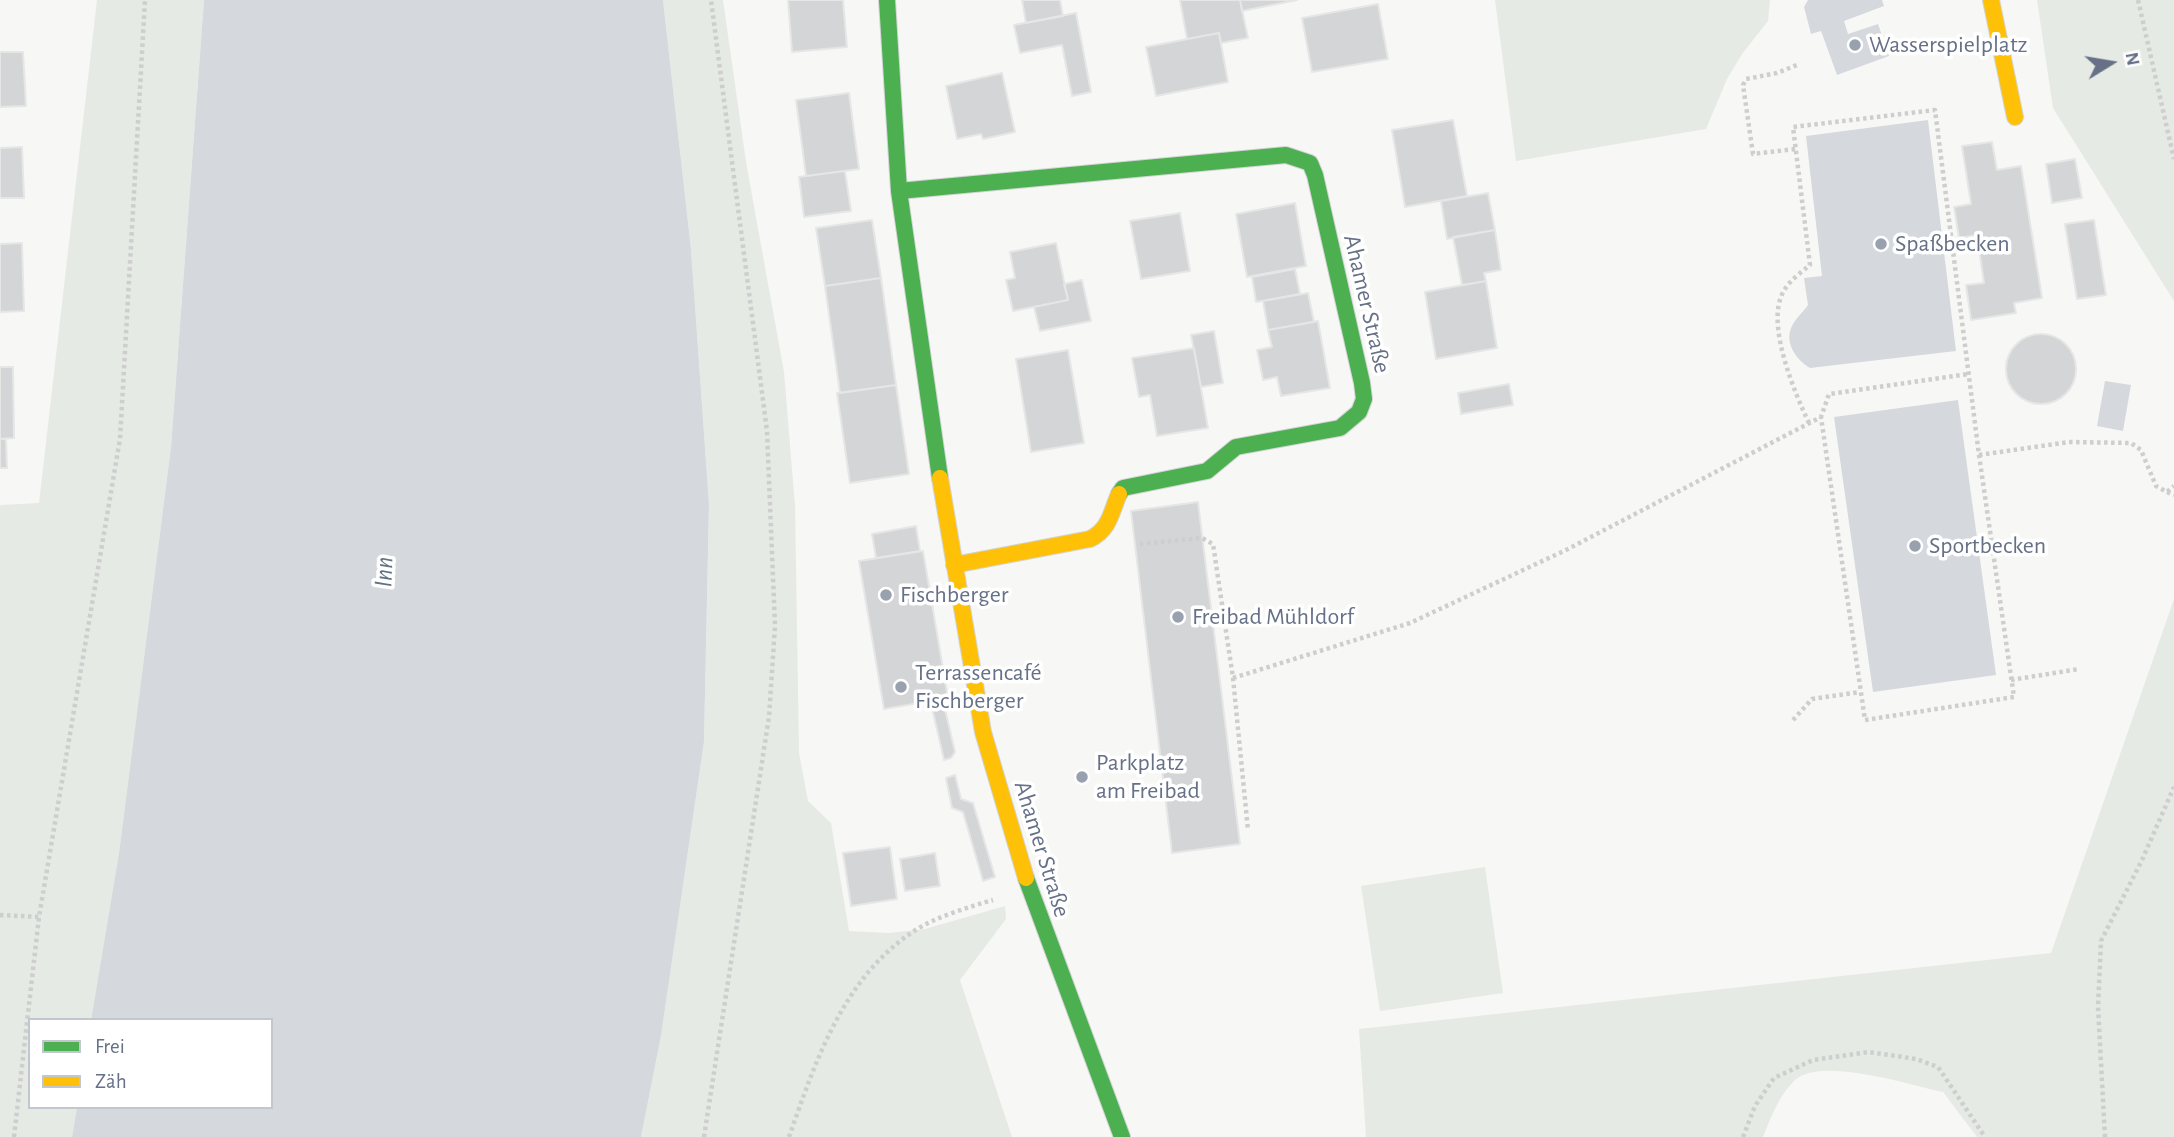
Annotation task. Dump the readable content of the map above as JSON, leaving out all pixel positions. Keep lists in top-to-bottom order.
{
  "streets": {
    "street": ["Ahamer Straße"]
  },
  "water": ["Inn"],
  "places": [
    "Wasserspielplatz",
    "Spaßbecken",
    "Sportbecken",
    "Fischberger",
    "Freibad Mühldorf",
    "Terrassencafé Fischberger",
    "Parkplatz am Freibad"
  ],
  "legend": ["Frei", "Zäh"],
  "north": "right"
}
